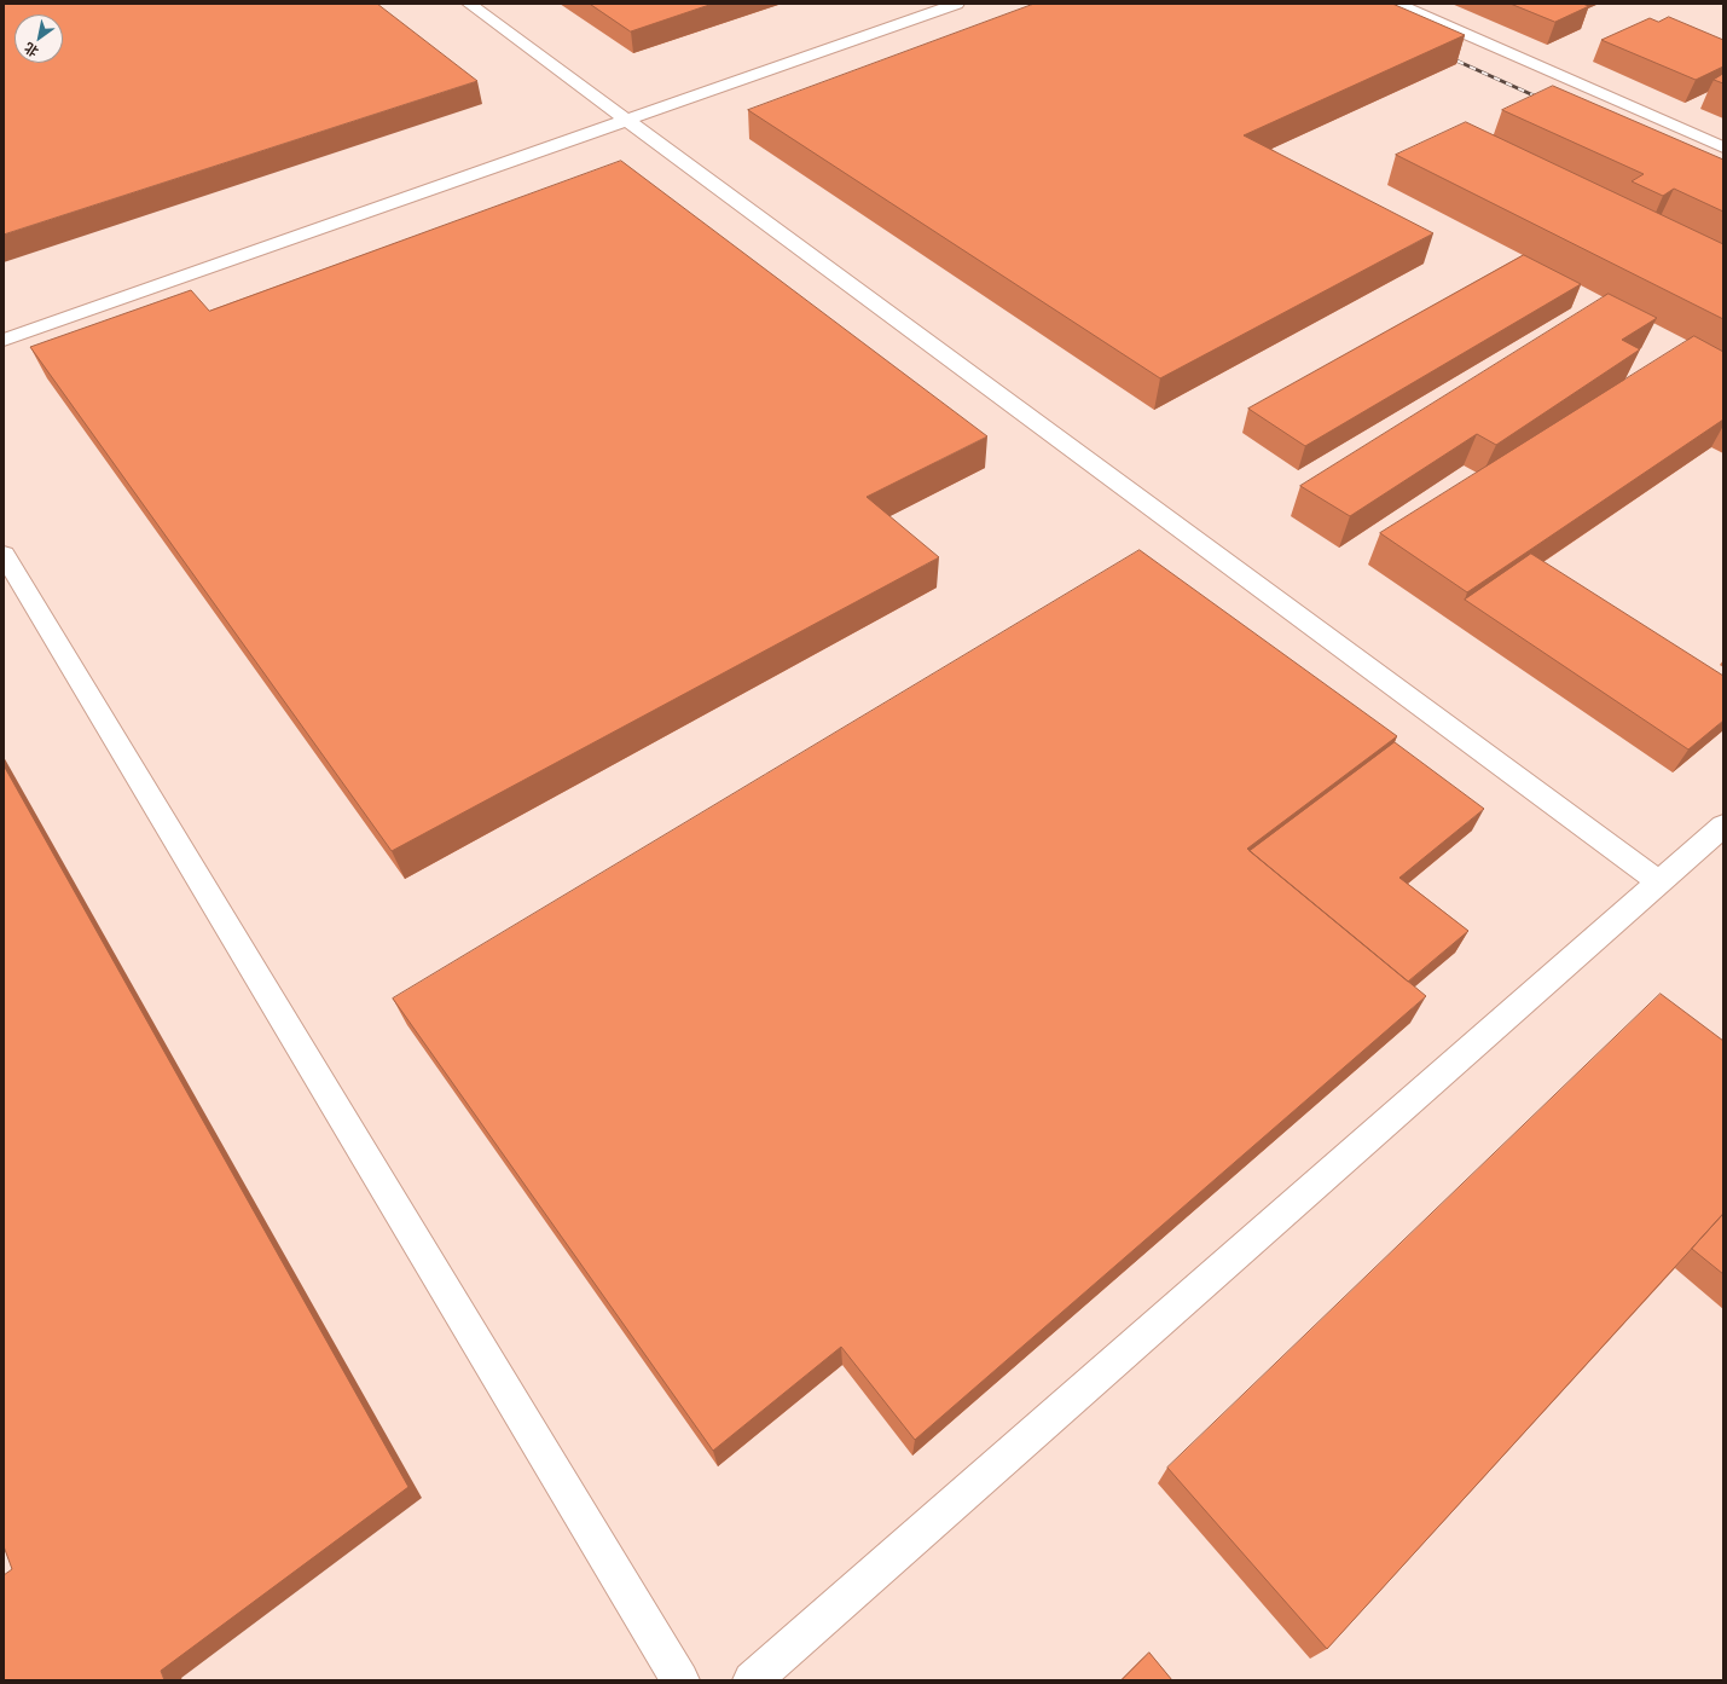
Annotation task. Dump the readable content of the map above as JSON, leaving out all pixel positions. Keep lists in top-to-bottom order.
{
  "north": "bottom left"
}
